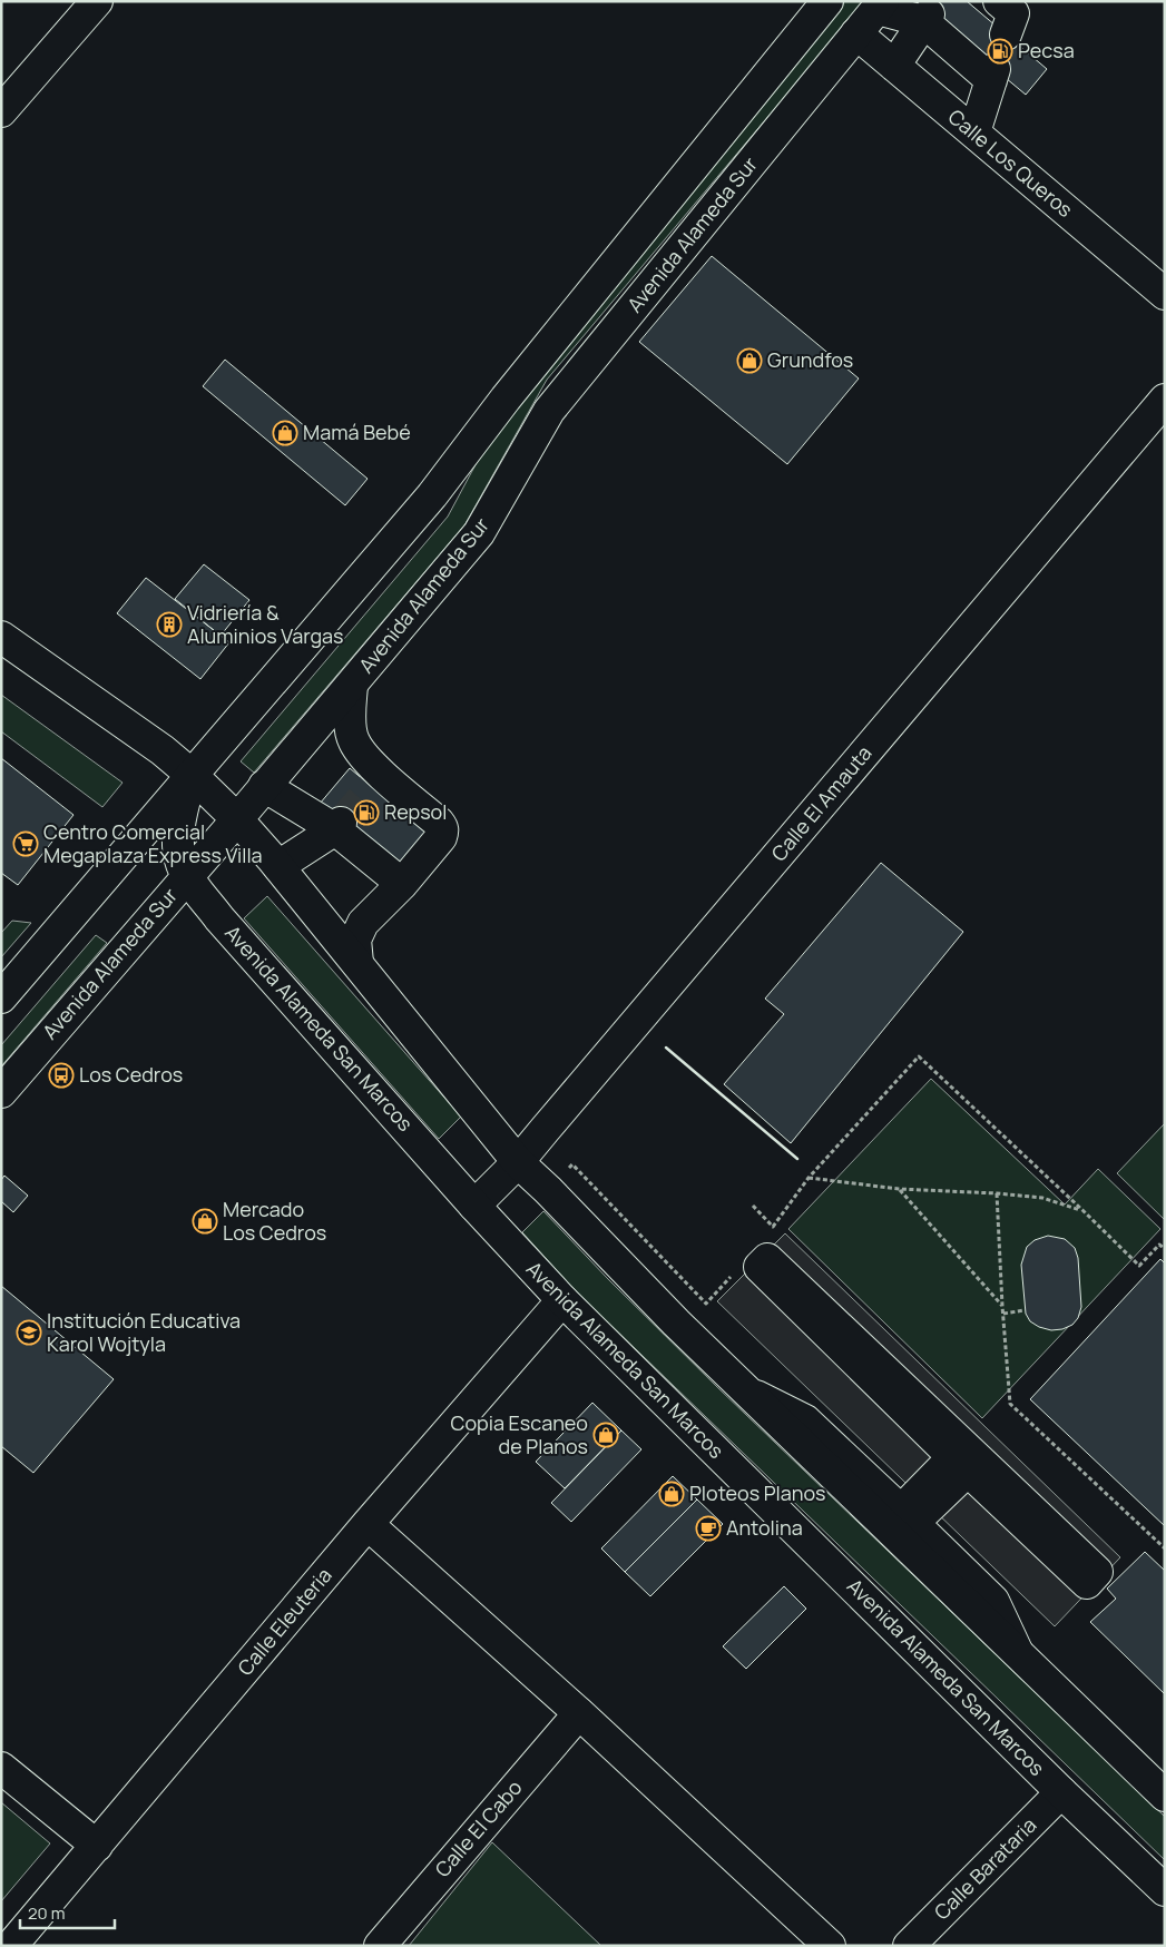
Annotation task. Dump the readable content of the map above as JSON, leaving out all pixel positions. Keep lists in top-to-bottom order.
{
  "streets": {
    "main road": [
      "Calle Los Queros",
      "Avenida Alameda Sur",
      "Calle El Amauta",
      "Avenida Alameda San Marcos",
      "Calle Eleuteria",
      "Calle El Cabo",
      "Calle Barataria"
    ]
  },
  "crossings": [
    ["Calle Los Queros", "Avenida Alameda Sur"],
    ["Avenida Alameda Sur", "Avenida Alameda San Marcos"],
    ["Calle El Amauta", "Avenida Alameda San Marcos"],
    ["Avenida Alameda San Marcos", "Calle Eleuteria"],
    ["Avenida Alameda San Marcos", "Calle Barataria"]
  ],
  "places": {
    "fuel station": ["Pecsa", "Repsol"],
    "shop": [
      "Grundfos",
      "Mamá Bebé",
      "Mercado Los Cedros",
      "Copia Escaneo de Planos",
      "Ploteos Planos"
    ],
    "building": ["Vidriería & Aluminios Vargas"],
    "supermarket": ["Centro Comercial Megaplaza Express Villa"],
    "bus stop": ["Los Cedros"],
    "school or university": ["Institución Educativa Karol Wojtyla"],
    "cafe": ["Antolina"]
  },
  "scale_bar": "20 m"
}
